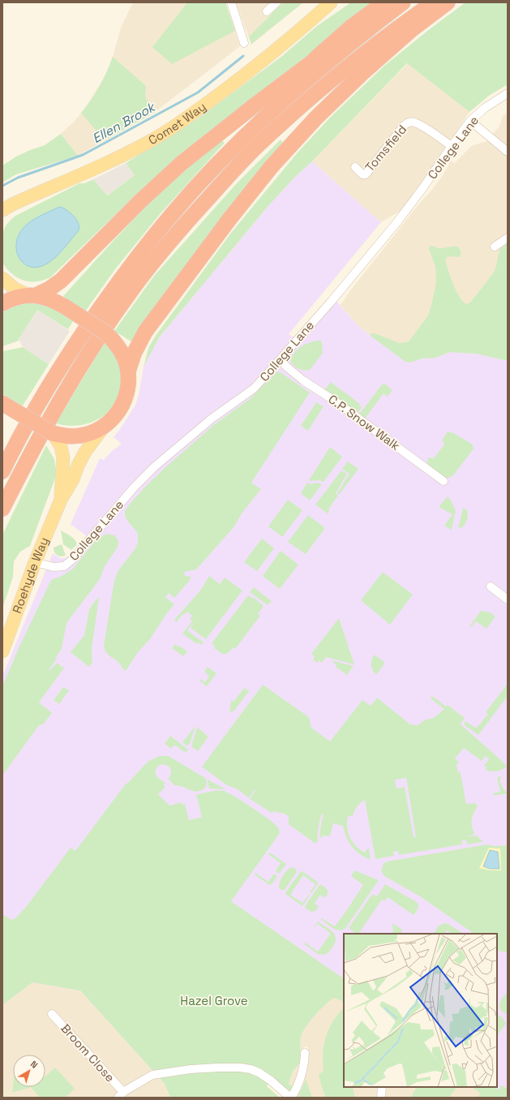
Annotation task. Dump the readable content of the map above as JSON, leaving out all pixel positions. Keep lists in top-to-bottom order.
{
  "streets": {
    "main road": ["Comet Way", "Roehyde Way"],
    "street": [
      "College Lane",
      "Tomsfield",
      "C.P. Snow Walk",
      "Broom Close"
    ]
  },
  "crossings": [
    ["College Lane", "Tomsfield"],
    ["College Lane", "Roehyde Way"]
  ],
  "water": ["Ellen Brook"],
  "parks": ["Hazel Grove"],
  "north": "top right"
}
